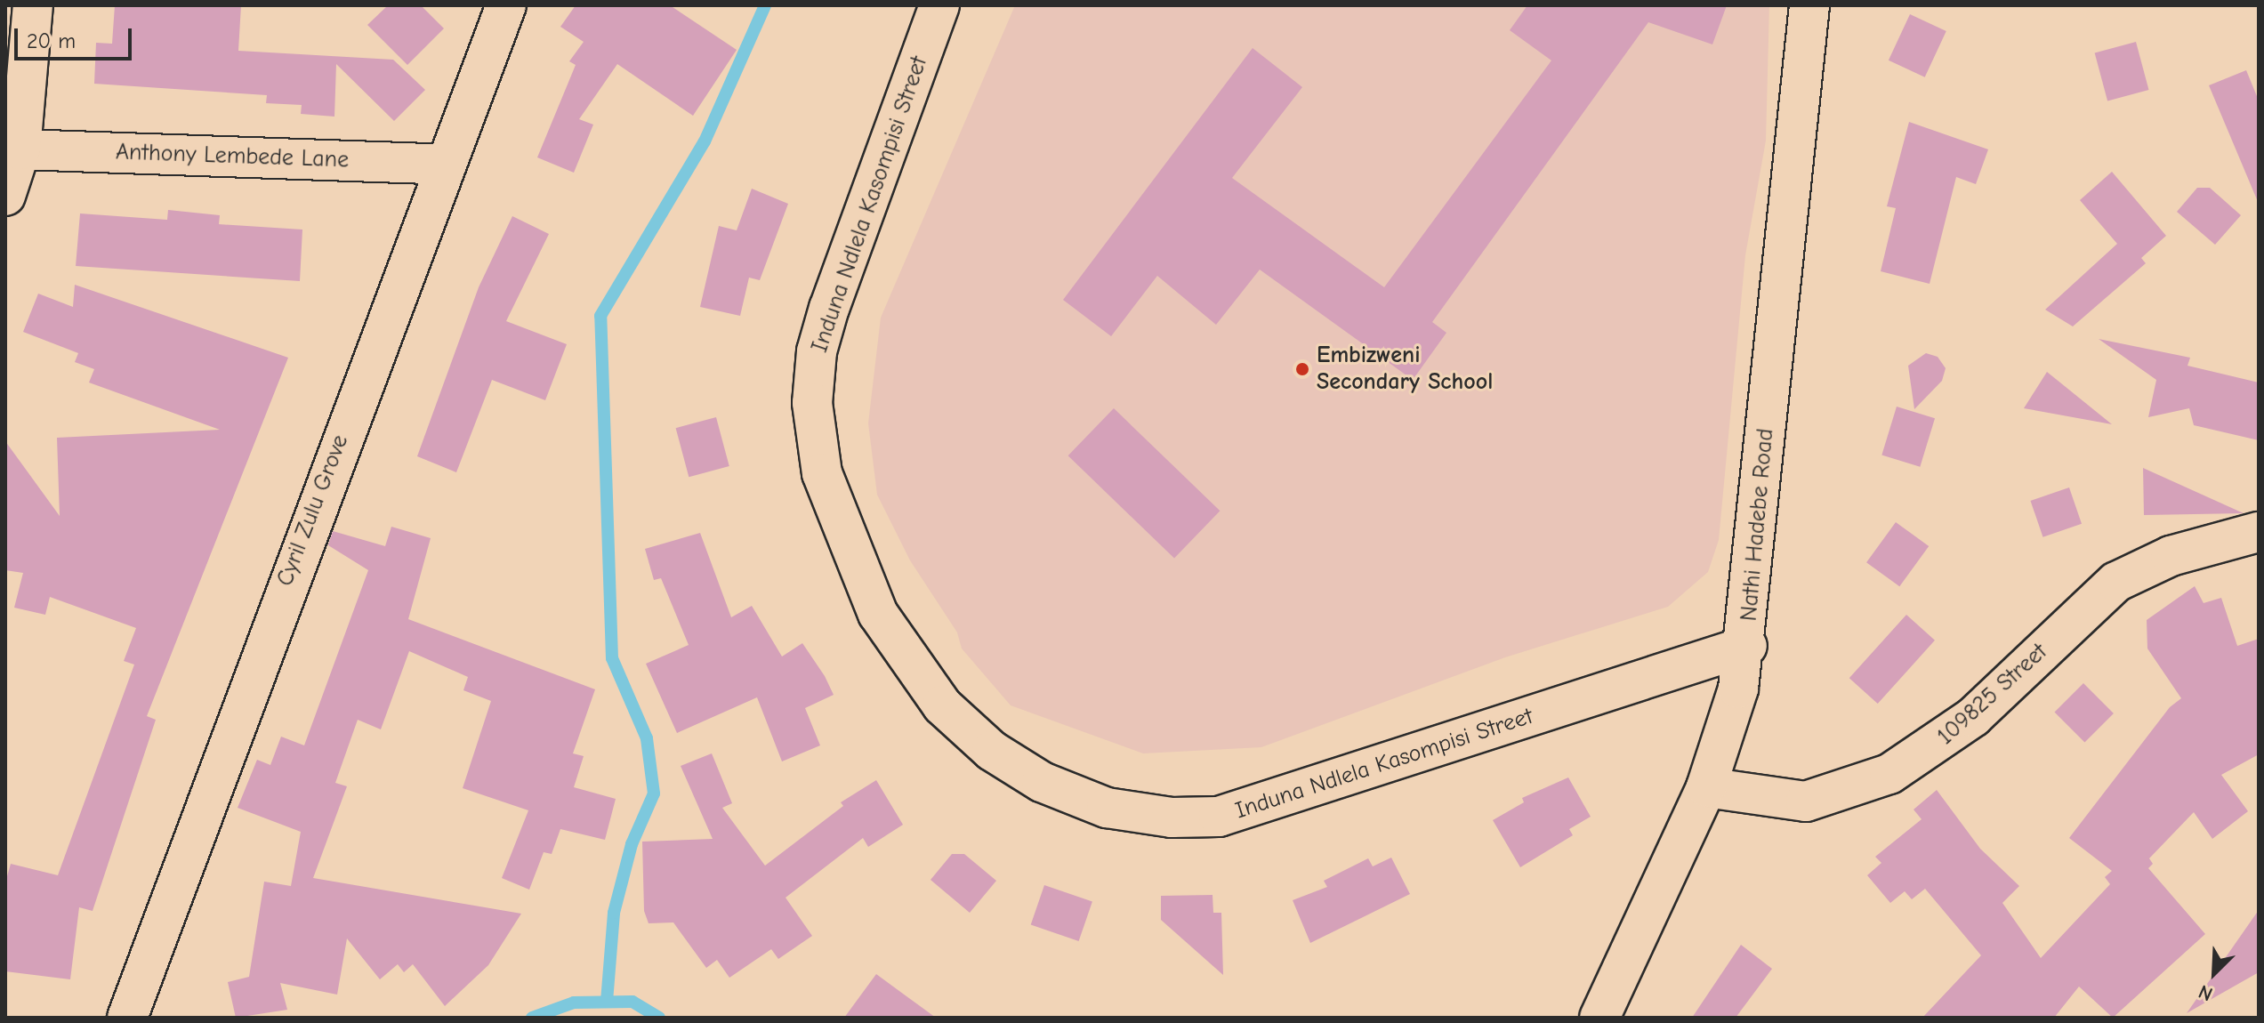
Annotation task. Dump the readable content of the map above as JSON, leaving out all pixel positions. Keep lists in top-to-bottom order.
{
  "streets": {
    "street": [
      "Anthony Lembede Lane",
      "Induna Ndlela Kasompisi Street",
      "Cyril Zulu Grove",
      "Nathi Hadebe Road",
      "109825 Street"
    ]
  },
  "crossings": [
    ["Anthony Lembede Lane", "Cyril Zulu Grove"],
    ["Induna Ndlela Kasompisi Street", "Nathi Hadebe Road"],
    ["Nathi Hadebe Road", "109825 Street"]
  ],
  "places": ["Embizweni Secondary School"],
  "scale_bar": "20 m",
  "north": "bottom left"
}
